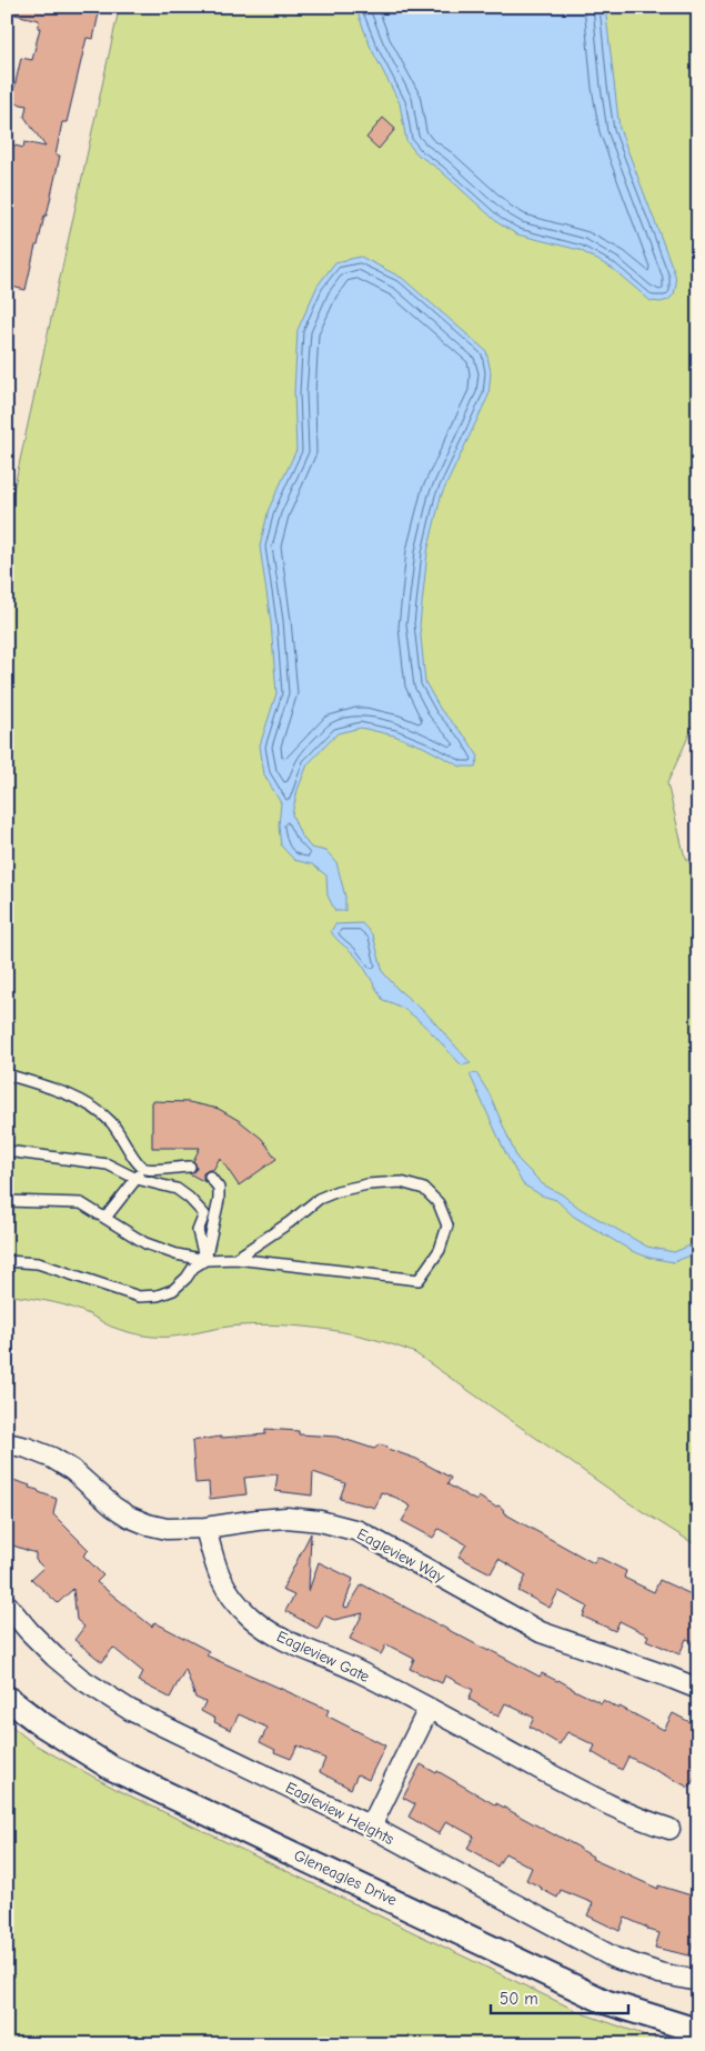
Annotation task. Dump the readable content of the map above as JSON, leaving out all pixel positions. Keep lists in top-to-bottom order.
{
  "streets": {
    "street": [
      "Eagleview Way",
      "Eagleview Gate",
      "Eagleview Heights",
      "Gleneagles Drive"
    ]
  },
  "crossings": [
    ["Eagleview Way", "Eagleview Gate"]
  ],
  "scale_bar": "50 m"
}
